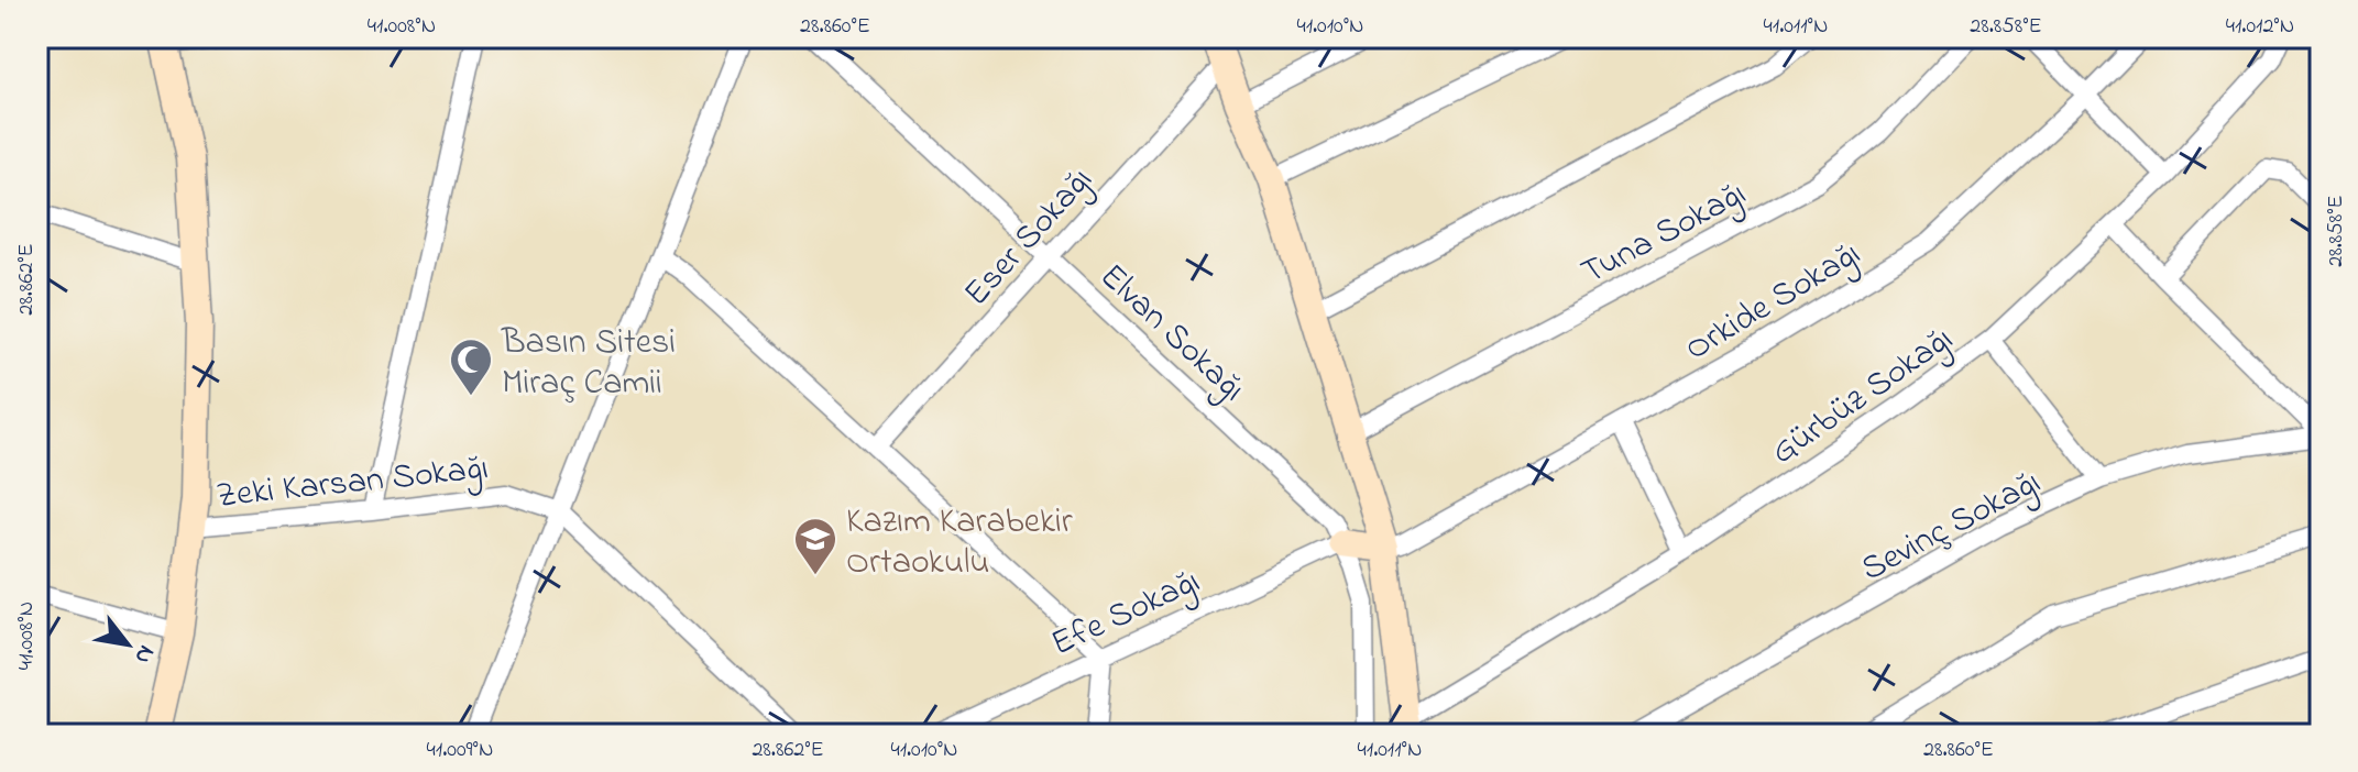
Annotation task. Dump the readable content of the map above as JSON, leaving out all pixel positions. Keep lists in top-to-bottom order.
{
  "streets": {
    "street": [
      "Tuna Sokağı",
      "Eser Sokağı",
      "Orkide Sokağı",
      "Elvan Sokağı",
      "Gürbüz Sokağı",
      "Zeki Karsan Sokağı",
      "Sevinç Sokağı",
      "Efe Sokağı"
    ]
  },
  "crossings": [
    ["Eser Sokağı", "Elvan Sokağı"],
    ["Elvan Sokağı", "Efe Sokağı"]
  ],
  "places": {
    "mosque": ["Basın Sitesi Miraç Camii"],
    "school or university": ["Kazım Karabekir Ortaokulu"]
  },
  "north": "bottom right",
  "coordinates": [
    "41.008°N",
    "28.860°E",
    "41.010°N",
    "41.011°N",
    "28.858°E",
    "41.012°N",
    "28.862°E",
    "41.009°N"
  ]
}
